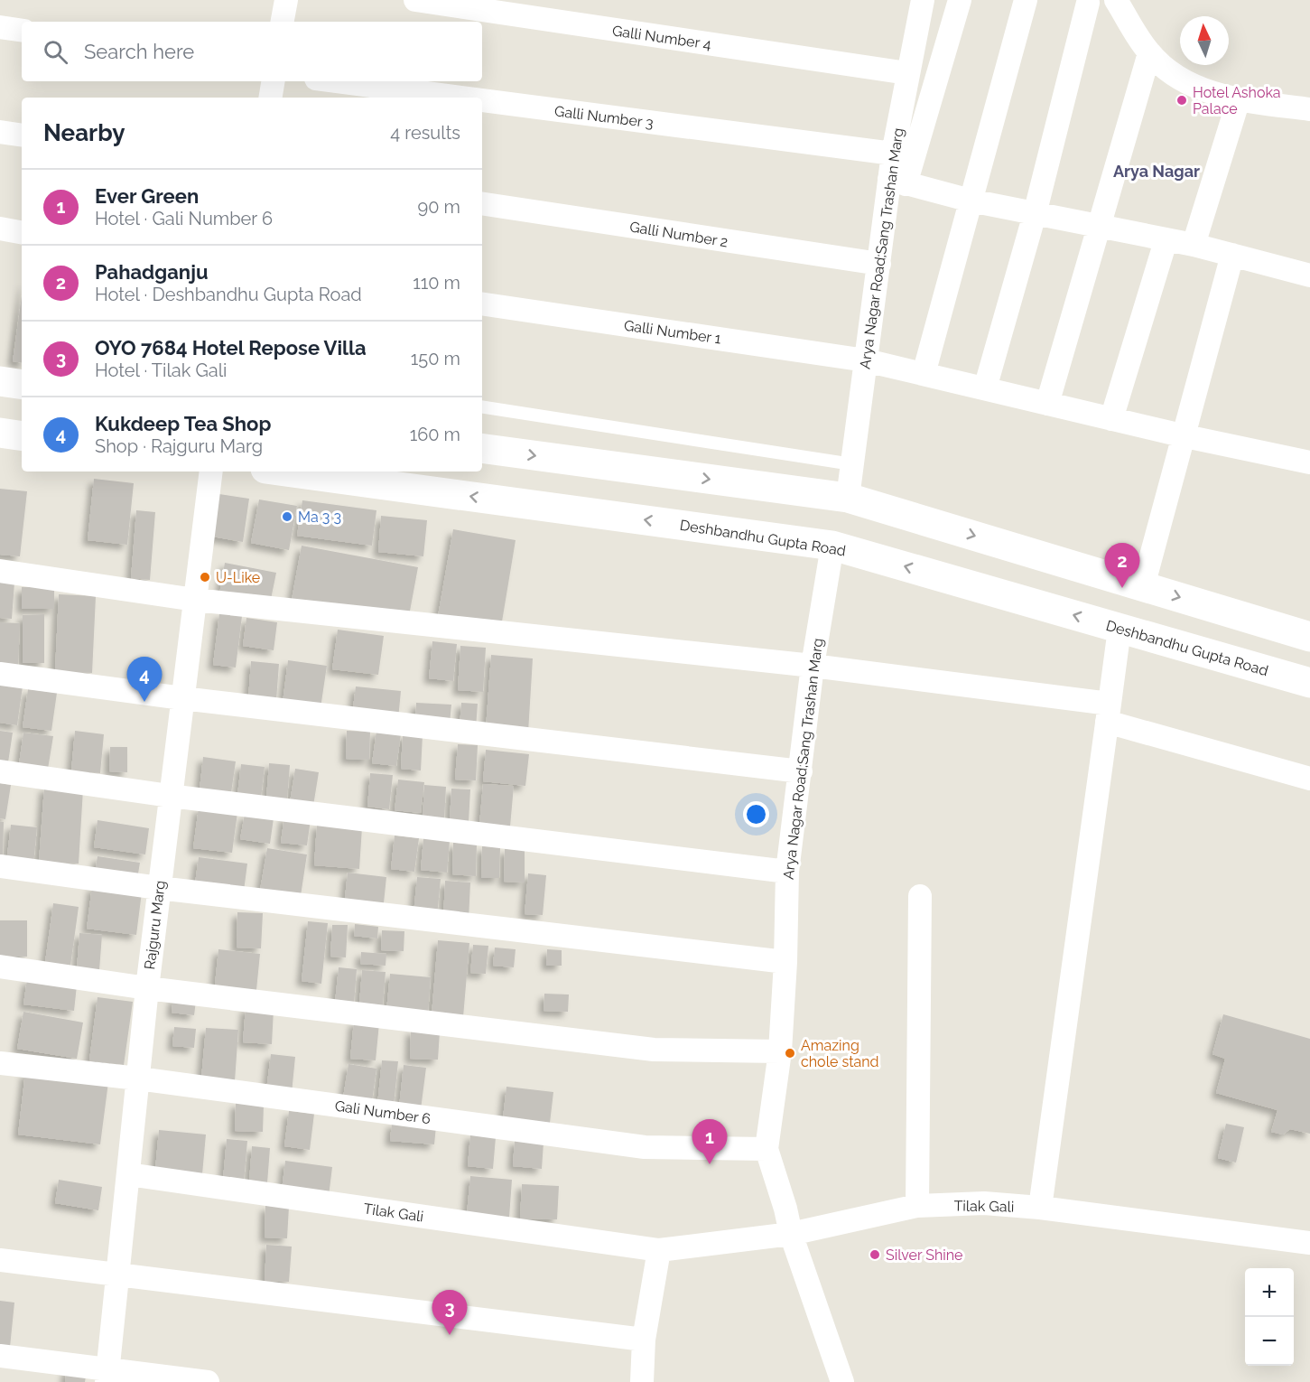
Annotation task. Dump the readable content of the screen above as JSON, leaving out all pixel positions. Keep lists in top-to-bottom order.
{
  "streets": {
    "main road": ["Deshbandhu Gupta Road"],
    "street": [
      "Galli Number 4",
      "Galli Number 3",
      "Galli Number 2",
      "Arya Nagar Road;Sang Trashan Marg",
      "Galli Number 1",
      "Rajguru Marg",
      "Gali Number 6",
      "Tilak Gali"
    ]
  },
  "crossings": [
    ["Galli Number 4", "Arya Nagar Road;Sang Trashan Marg"],
    ["Galli Number 3", "Arya Nagar Road;Sang Trashan Marg"],
    ["Galli Number 2", "Arya Nagar Road;Sang Trashan Marg"],
    ["Arya Nagar Road;Sang Trashan Marg", "Galli Number 1"],
    ["Arya Nagar Road;Sang Trashan Marg", "Deshbandhu Gupta Road"],
    ["Arya Nagar Road;Sang Trashan Marg", "Gali Number 6"],
    ["Arya Nagar Road;Sang Trashan Marg", "Tilak Gali"],
    ["Rajguru Marg", "Gali Number 6"],
    ["Rajguru Marg", "Tilak Gali"]
  ],
  "districts": ["Arya Nagar"],
  "places": [
    "Hotel Ashoka Palace",
    "Ma 3 3",
    "U-Like",
    "Amazing chole stand",
    "Silver Shine"
  ],
  "north": "top",
  "page": {
    "search": "Search here",
    "heading": ["Nearby", "4 results"],
    "list": [
      {
        "mark": "1",
        "name": "Ever Green",
        "note": "Hotel · Gali Number 6",
        "value": "90 m"
      },
      {
        "mark": "2",
        "name": "Pahadganju",
        "note": "Hotel · Deshbandhu Gupta Road",
        "value": "110 m"
      },
      {
        "mark": "3",
        "name": "OYO 7684 Hotel Repose Villa",
        "note": "Hotel · Tilak Gali",
        "value": "150 m"
      },
      {
        "mark": "4",
        "name": "Kukdeep Tea Shop",
        "note": "Shop · Rajguru Marg",
        "value": "160 m"
      }
    ],
    "pins": [
      "2",
      "4",
      "1",
      "3"
    ],
    "map_buttons": ["+", "−"]
  }
}
